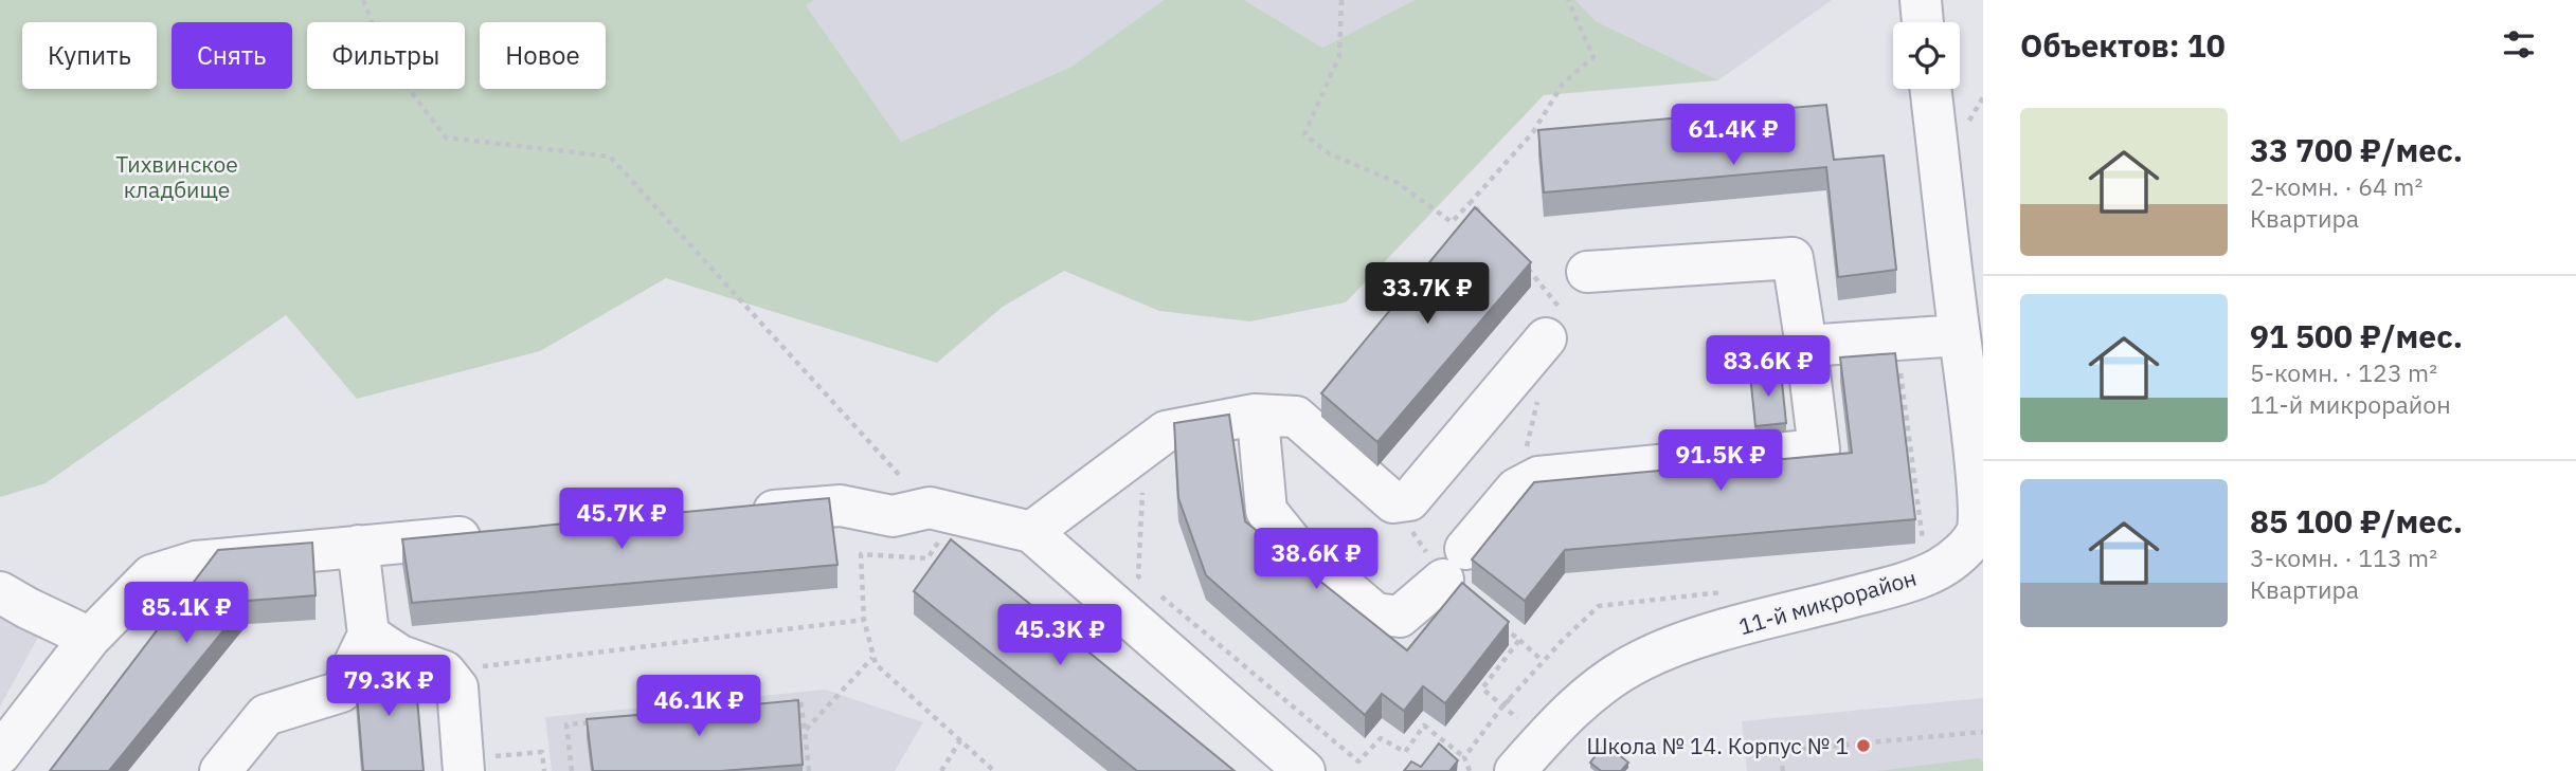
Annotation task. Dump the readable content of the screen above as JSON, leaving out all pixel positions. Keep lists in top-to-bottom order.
{
  "streets": {
    "street": ["11-й микрорайон"]
  },
  "parks": ["Тихвинское кладбище"],
  "places": ["Школа № 14. Корпус № 1"],
  "page": {
    "heading": "Объектов: 10",
    "chip": [
      "Купить",
      "Снять",
      "Фильтры",
      "Новое"
    ],
    "list": [
      {
        "name": "33 700 ₽/мес.",
        "note": "2-комн. · 64 m² · Квартира"
      },
      {
        "name": "91 500 ₽/мес.",
        "note": "5-комн. · 123 m² · 11-й микрорайон"
      },
      {
        "name": "85 100 ₽/мес.",
        "note": "3-комн. · 113 m² · Квартира"
      }
    ],
    "price": [
      "61.4K ₽",
      "33.7K ₽",
      "83.6K ₽",
      "91.5K ₽",
      "45.7K ₽",
      "38.6K ₽",
      "85.1K ₽",
      "45.3K ₽",
      "79.3K ₽",
      "46.1K ₽"
    ]
  }
}
